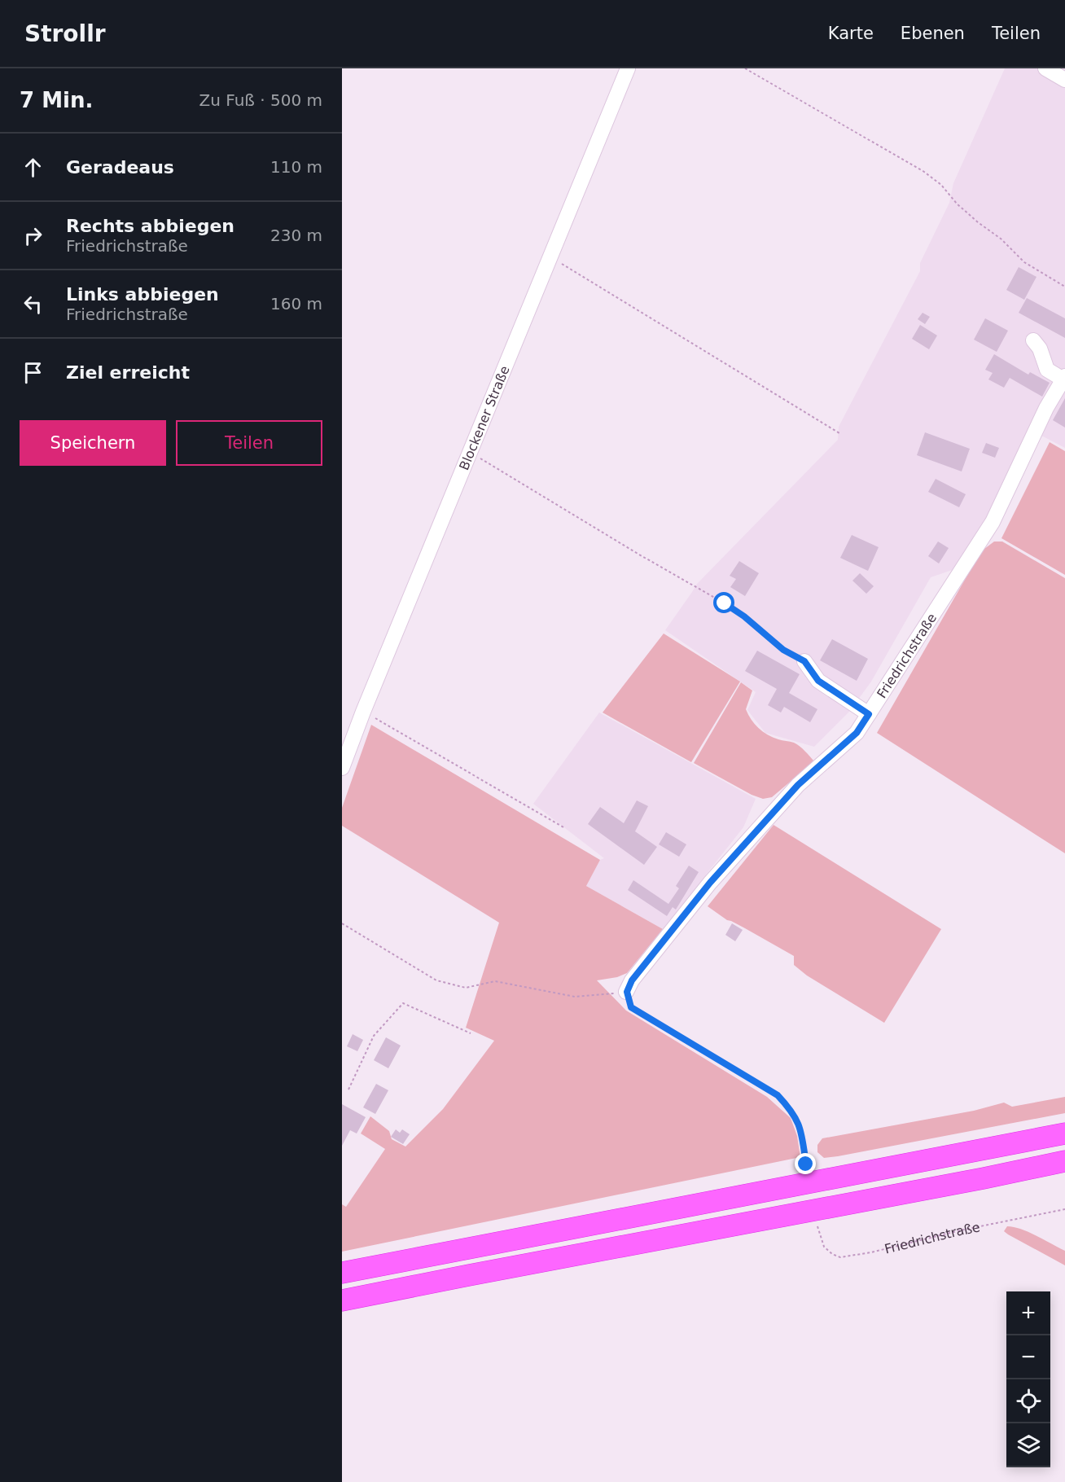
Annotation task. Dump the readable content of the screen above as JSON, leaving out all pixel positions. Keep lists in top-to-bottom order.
{
  "streets": {
    "street": ["Blockener Straße", "Friedrichstraße"]
  },
  "page": {
    "header": "Strollr",
    "nav": ["Karte", "Ebenen", "Teilen"],
    "heading": ["7 Min.", "Zu Fuß · 500 m"],
    "list": [
      ["Geradeaus", "110 m"],
      ["Rechts abbiegen", "Friedrichstraße", "230 m"],
      ["Links abbiegen", "Friedrichstraße", "160 m"],
      "Ziel erreicht"
    ],
    "buttons": ["Speichern", "Teilen"],
    "map_buttons": ["+", "−"]
  }
}
